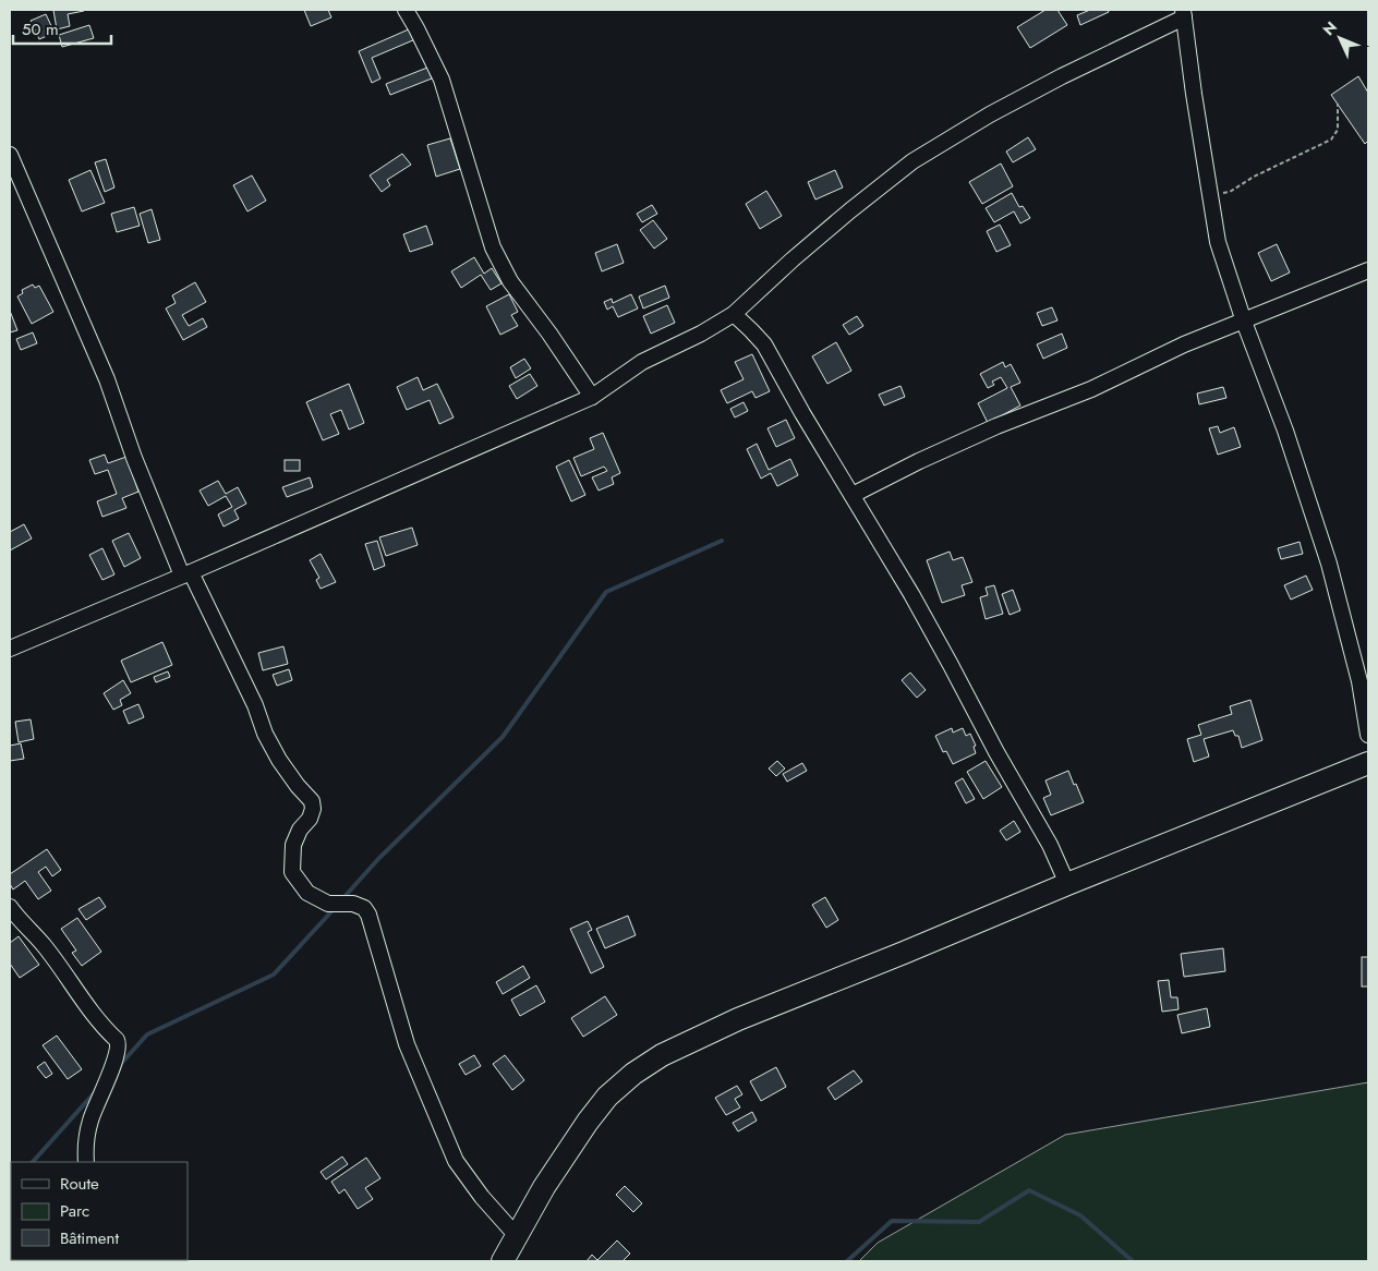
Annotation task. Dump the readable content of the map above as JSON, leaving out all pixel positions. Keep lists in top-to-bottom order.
{
  "legend": ["Route", "Parc", "Bâtiment"],
  "scale_bar": "50 m",
  "north": "top left"
}
